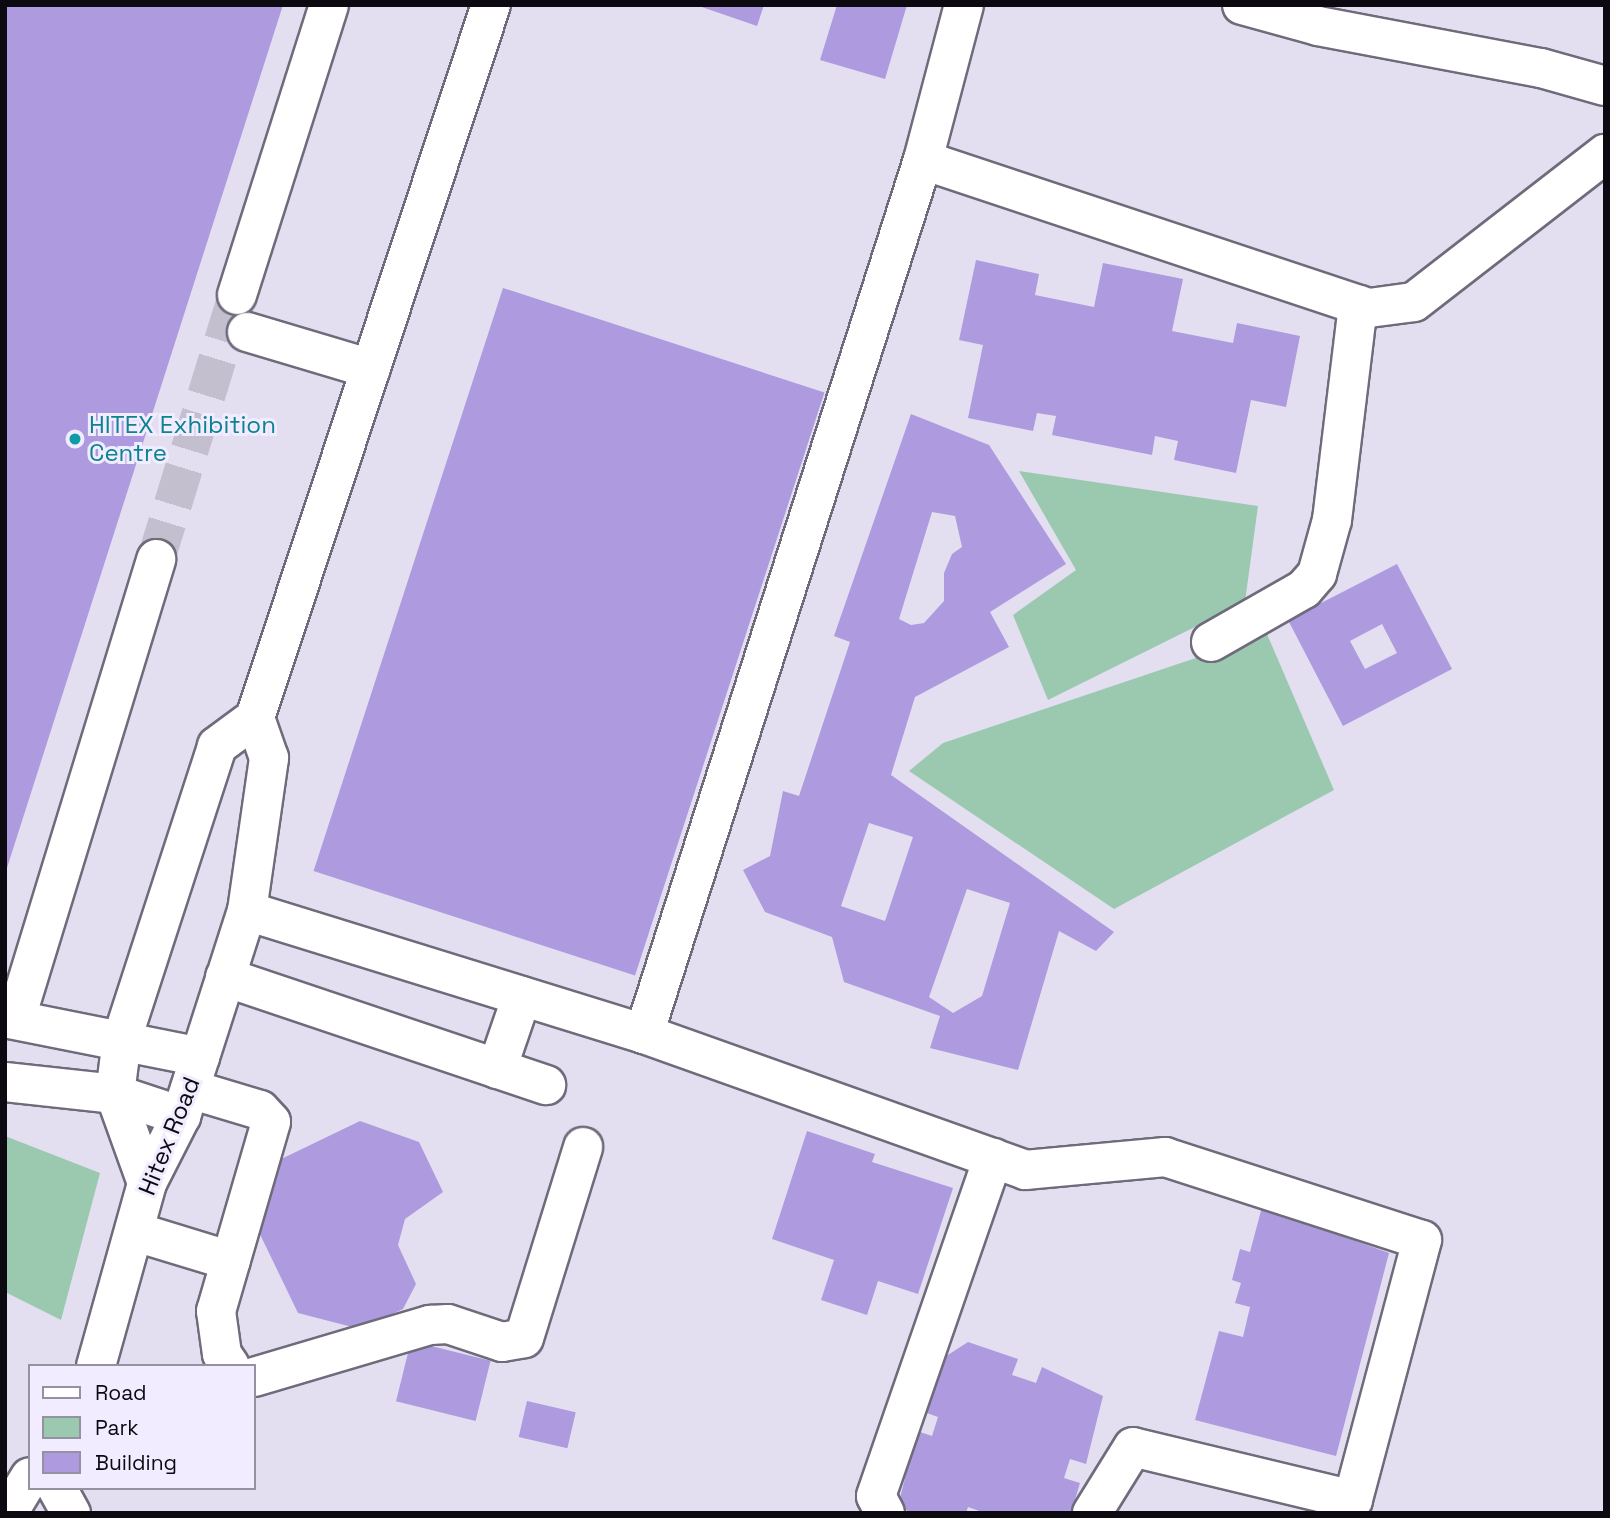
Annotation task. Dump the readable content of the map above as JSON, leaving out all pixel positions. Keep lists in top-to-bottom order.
{
  "streets": {
    "street": ["Hitex Road"]
  },
  "places": ["HITEX Exhibition Centre"],
  "legend": ["Road", "Park", "Building"]
}
